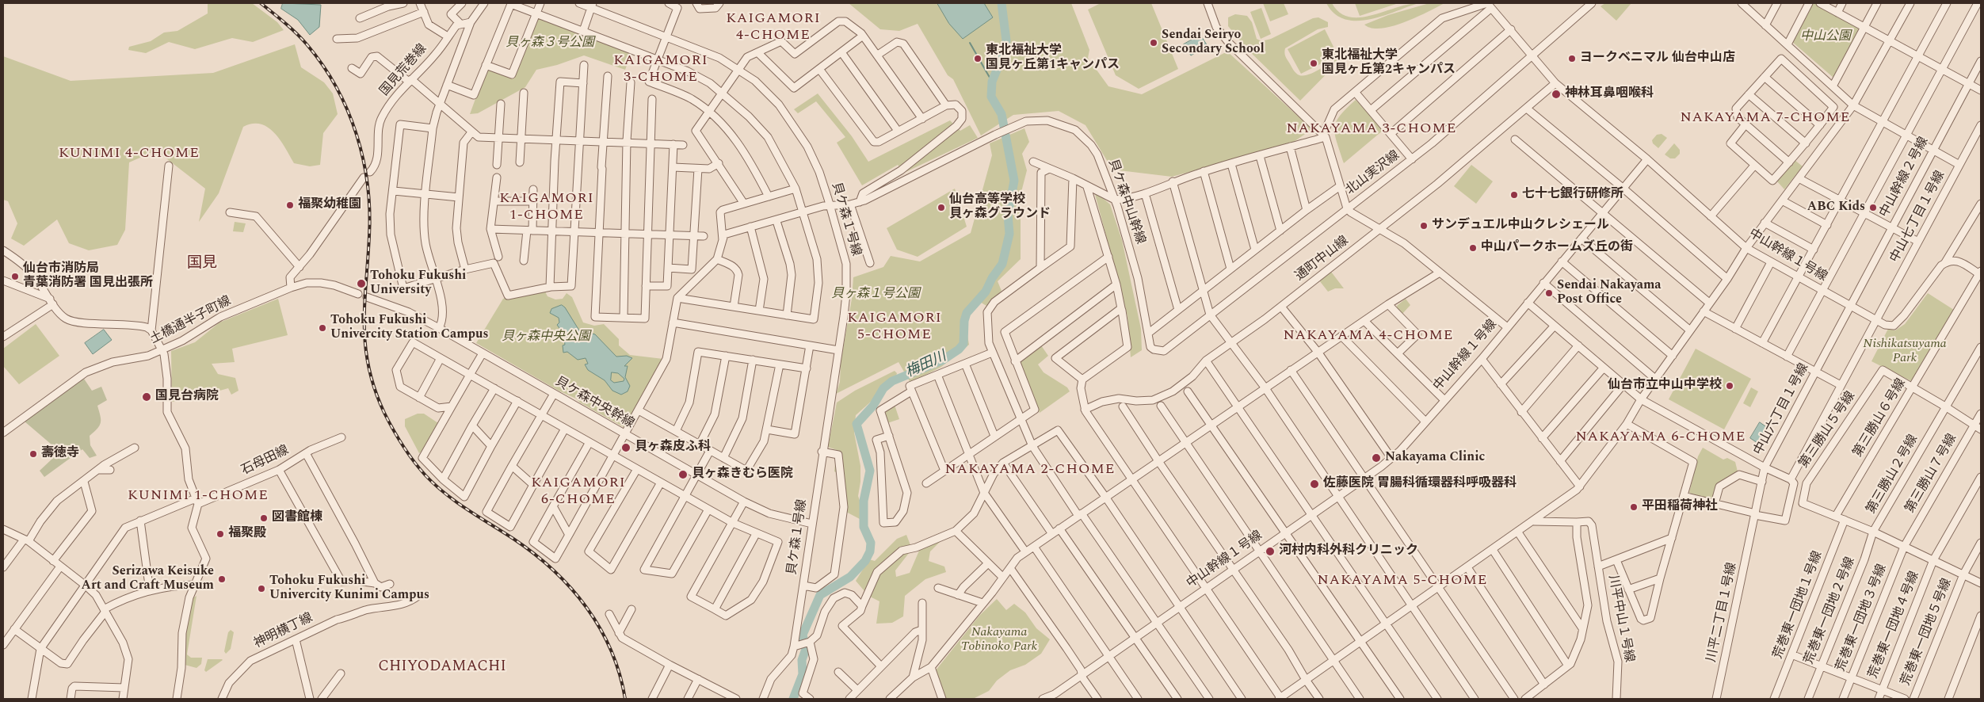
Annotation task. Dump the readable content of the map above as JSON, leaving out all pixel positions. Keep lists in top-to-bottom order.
{
  "streets": {
    "street": [
      "国見荒巻線",
      "北山実沢線",
      "中山幹線２号線",
      "貝ケ森中山幹線",
      "中山七丁目１号線",
      "貝ケ森１号線",
      "中山幹線１号線",
      "通町中山線",
      "土橋通半子町線",
      "貝ケ森中央幹線",
      "中山六丁目１号線",
      "第三勝山６号線",
      "第三勝山５号線",
      "石母田線",
      "第三勝山７号線",
      "第三勝山２号線",
      "荒巻東一団地１号線",
      "荒巻東一団地２号線",
      "川平二丁目１号線",
      "荒巻東一団地３号線",
      "川平中山１号線",
      "荒巻東一団地４号線",
      "神明横丁線",
      "荒巻東一団地５号線"
    ]
  },
  "crossings": [
    ["北山実沢線", "貝ケ森中山幹線"],
    ["中山幹線２号線", "中山幹線１号線"],
    ["中山幹線２号線", "中山六丁目１号線"],
    ["中山七丁目１号線", "中山幹線１号線"],
    ["中山七丁目１号線", "中山六丁目１号線"],
    ["貝ケ森１号線", "貝ケ森中央幹線"],
    ["中山幹線１号線", "中山六丁目１号線"],
    ["中山六丁目１号線", "川平二丁目１号線"],
    ["第三勝山６号線", "第三勝山５号線"],
    ["第三勝山５号線", "第三勝山７号線"],
    ["第三勝山５号線", "第三勝山２号線"],
    ["第三勝山５号線", "荒巻東一団地１号線"],
    ["第三勝山５号線", "荒巻東一団地２号線"],
    ["第三勝山７号線", "第三勝山２号線"],
    ["第三勝山７号線", "荒巻東一団地３号線"],
    ["第三勝山２号線", "荒巻東一団地２号線"],
    ["第三勝山２号線", "荒巻東一団地３号線"],
    ["第三勝山２号線", "荒巻東一団地４号線"],
    ["第三勝山２号線", "荒巻東一団地５号線"]
  ],
  "districts": [
    "KAIGAMORI 4-CHOME",
    "KAIGAMORI 3-CHOME",
    "NAKAYAMA 7-CHOME",
    "NAKAYAMA 3-CHOME",
    "KUNIMI 4-CHOME",
    "KAIGAMORI 1-CHOME",
    "国見",
    "KAIGAMORI 5-CHOME",
    "NAKAYAMA 4-CHOME",
    "NAKAYAMA 6-CHOME",
    "NAKAYAMA 2-CHOME",
    "KAIGAMORI 6-CHOME",
    "KUNIMI 1-CHOME",
    "NAKAYAMA 5-CHOME",
    "CHIYODAMACHI"
  ],
  "water": ["梅田川"],
  "parks": [
    "中山公園",
    "貝ヶ森３号公園",
    "貝ヶ森１号公園",
    "貝ヶ森中央公園",
    "Nishikatsuyama Park",
    "Nakayama Tobinoko Park"
  ],
  "places": [
    "Sendai Seiryo Secondary School",
    "東北福祉大学 国見ヶ丘第1キャンパス",
    "ヨークベニマル 仙台中山店",
    "東北福祉大学 国見ヶ丘第2キャンパス",
    "神林耳鼻咽喉科",
    "七十七銀行研修所",
    "福聚幼稚園",
    "仙台高等学校 貝ヶ森グラウンド",
    "ABC Kids",
    "サンデュエル中山クレシェール",
    "中山パークホームズ丘の街",
    "仙台市消防局 青葉消防署 国見出張所",
    "Tohoku Fukushi University",
    "Sendai Nakayama Post Office",
    "Tohoku Fukushi Univercity Station Campus",
    "仙台市立中山中学校",
    "国見台病院",
    "貝ヶ森皮ふ科",
    "壽徳寺",
    "Nakayama Clinic",
    "貝ヶ森きむら医院",
    "佐藤医院 胃腸科循環器科呼吸器科",
    "平田稲荷神社",
    "図書館棟",
    "福聚殿",
    "河村内科外科クリニック",
    "Serizawa Keisuke Art and Craft Museum",
    "Tohoku Fukushi Univercity Kunimi Campus"
  ]
}
